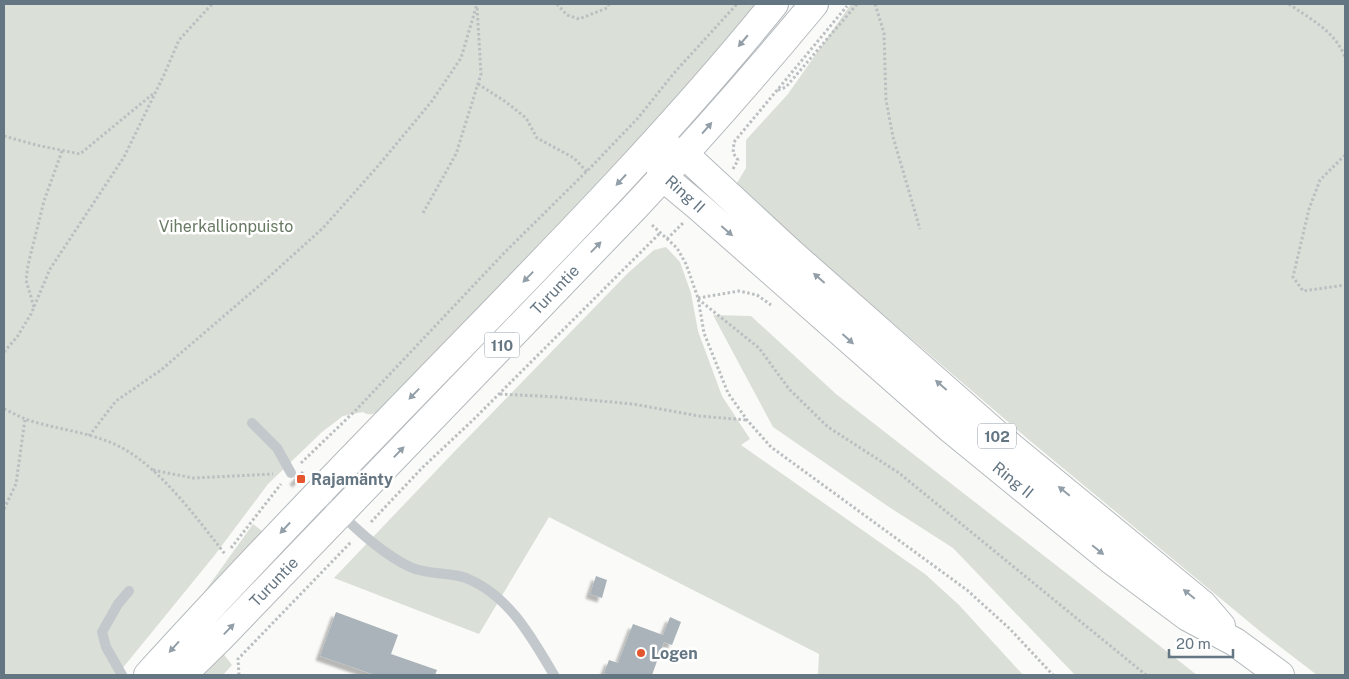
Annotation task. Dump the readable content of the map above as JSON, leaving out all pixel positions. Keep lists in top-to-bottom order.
{
  "streets": {
    "main road": [
      "Ring II",
      "Turuntie",
      "110",
      "102"
    ]
  },
  "crossings": [
    ["Ring II", "Turuntie"]
  ],
  "parks": ["Viherkallionpuisto"],
  "places": {
    "transit": ["Rajamänty"],
    "other": ["Logen"]
  },
  "scale_bar": "20 m"
}
